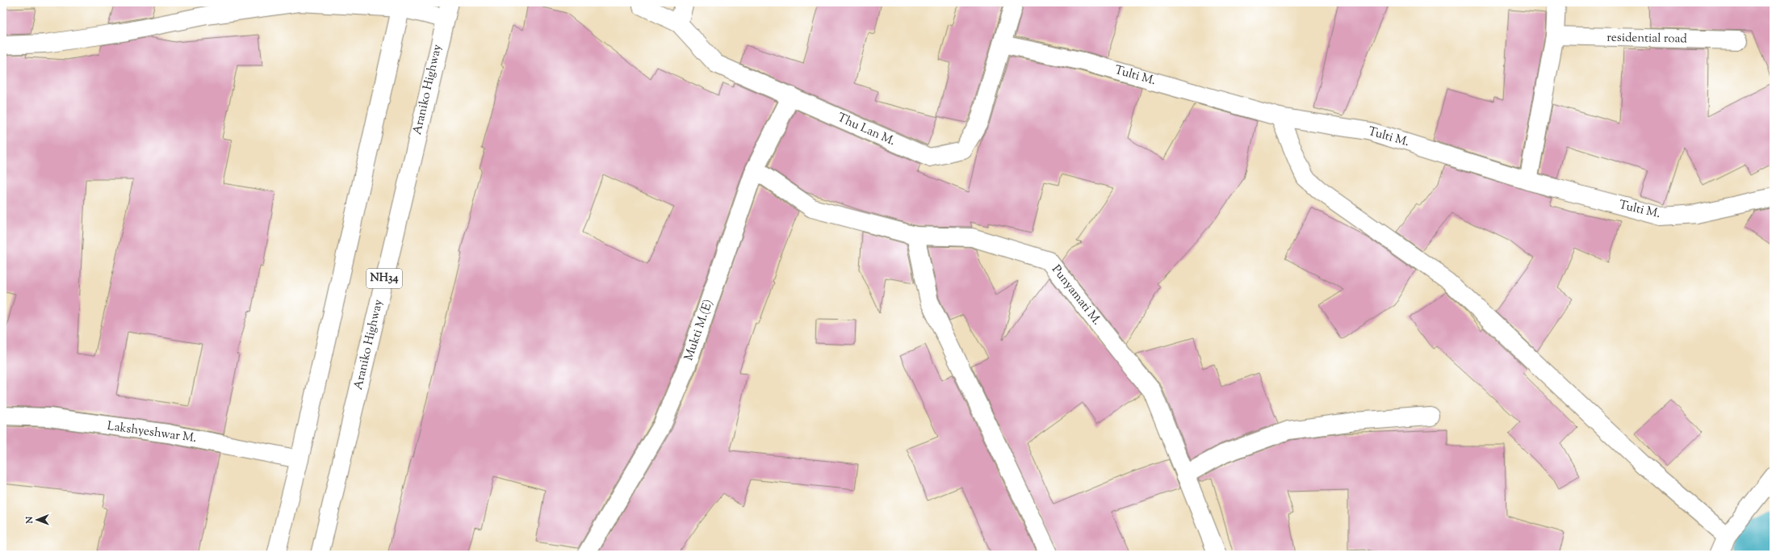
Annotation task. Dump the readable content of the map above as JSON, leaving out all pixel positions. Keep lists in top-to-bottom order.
{
  "streets": {
    "main road": [
      "residential road",
      "Tulti M.",
      "Araniko Highway",
      "Thu Lan M.",
      "NH34",
      "Punyamati M.",
      "Mukti M.(E)",
      "Lakshyeshwar M."
    ]
  },
  "crossings": [
    ["Tulti M.", "Thu Lan M."],
    ["Thu Lan M.", "Mukti M.(E)"],
    ["Punyamati M.", "Mukti M.(E)"]
  ],
  "north": "left"
}
